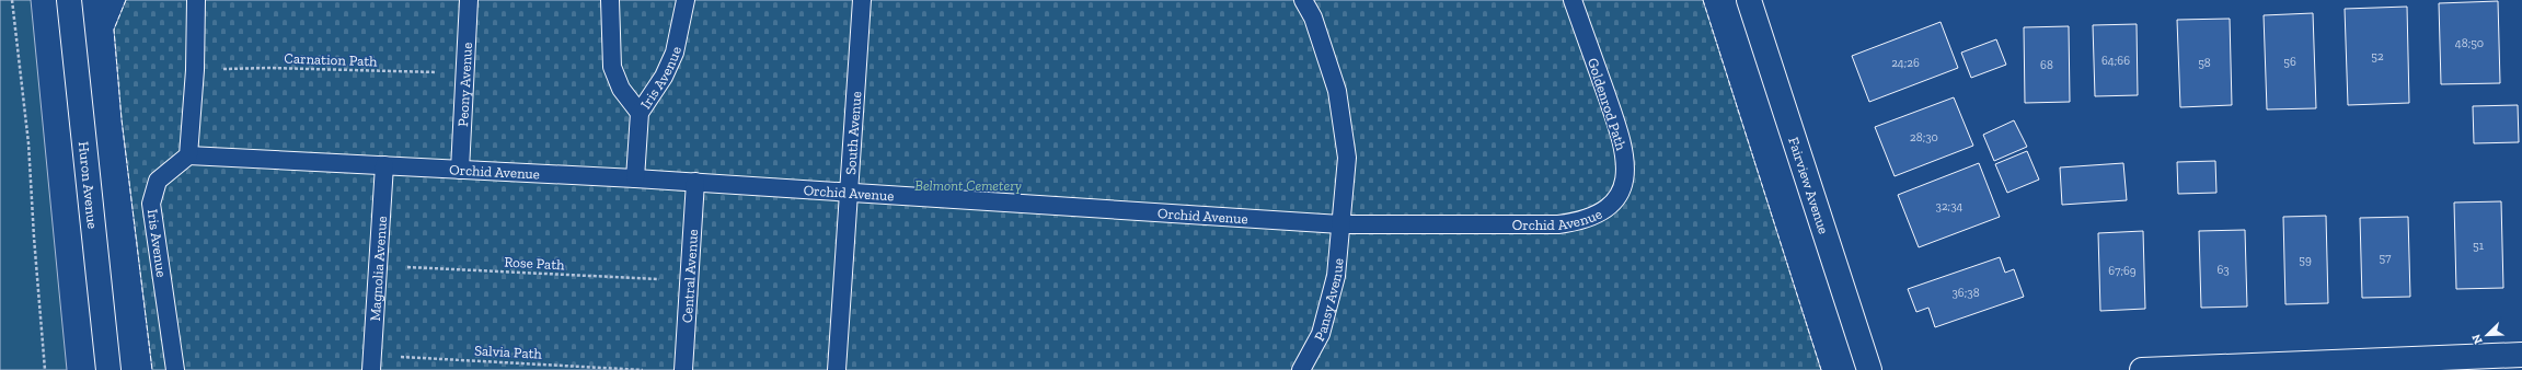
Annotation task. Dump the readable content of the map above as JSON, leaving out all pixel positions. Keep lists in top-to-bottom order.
{
  "streets": {
    "street": ["Huron Avenue", "Fairview Avenue"],
    "lane": [
      "Iris Avenue",
      "Peony Avenue",
      "Goldenrod Path",
      "South Avenue",
      "Orchid Avenue",
      "Magnolia Avenue",
      "Central Avenue",
      "Pansy Avenue"
    ],
    "path": ["Carnation Path", "Rose Path", "Salvia Path"]
  },
  "crossings": [
    ["Carnation Path", "Peony Avenue"],
    ["Iris Avenue", "Orchid Avenue"],
    ["Peony Avenue", "Orchid Avenue"],
    ["Goldenrod Path", "Orchid Avenue"],
    ["South Avenue", "Orchid Avenue"],
    ["Orchid Avenue", "Magnolia Avenue"],
    ["Orchid Avenue", "Central Avenue"],
    ["Orchid Avenue", "Pansy Avenue"],
    ["Rose Path", "Magnolia Avenue"],
    ["Rose Path", "Central Avenue"],
    ["Magnolia Avenue", "Salvia Path"]
  ],
  "parks": ["Belmont Cemetery"],
  "house_numbers": [
    "48;50",
    "52",
    "64;66",
    "56",
    "24;26",
    "58",
    "68",
    "28;30",
    "32;34",
    "51",
    "57",
    "59",
    "63",
    "67;69",
    "36;38"
  ],
  "north": "bottom left"
}
